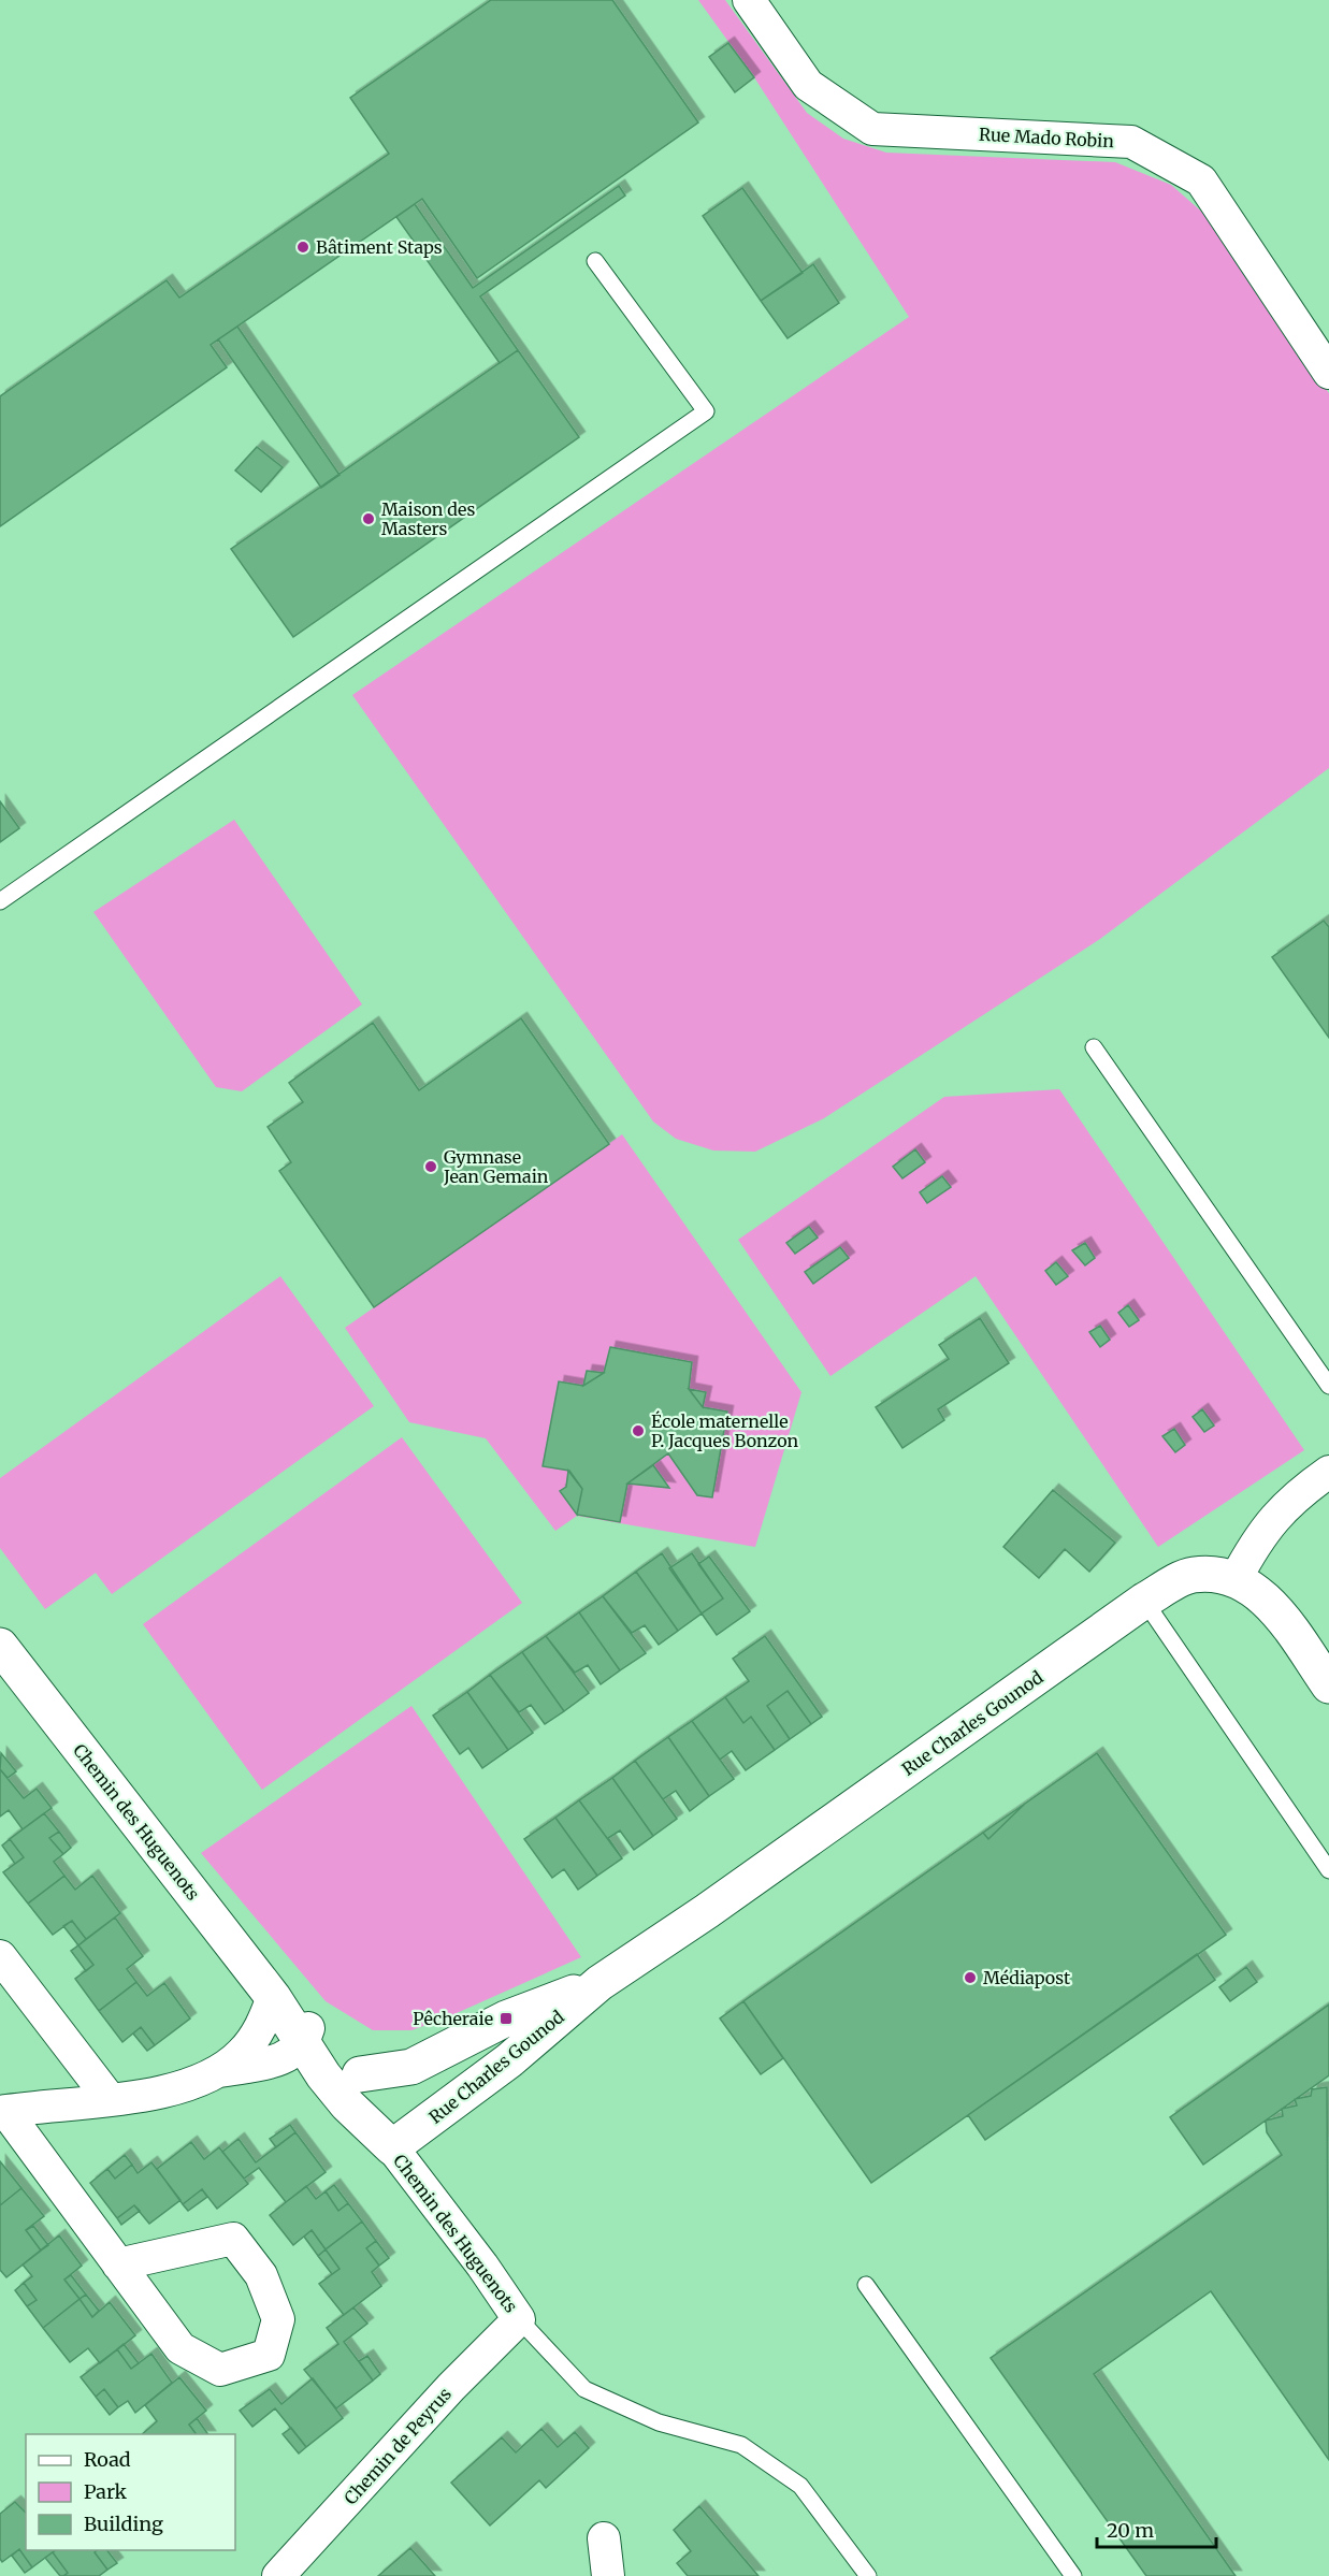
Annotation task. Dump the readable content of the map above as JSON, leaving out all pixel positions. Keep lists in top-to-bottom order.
{
  "streets": {
    "street": [
      "Rue Mado Robin",
      "Rue Charles Gounod",
      "Chemin des Huguenots",
      "Chemin de Peyrus"
    ]
  },
  "crossings": [
    ["Rue Charles Gounod", "Chemin des Huguenots"],
    ["Chemin des Huguenots", "Chemin de Peyrus"]
  ],
  "places": {
    "other": [
      "Bâtiment Staps",
      "Maison des Masters",
      "Gymnase Jean Gemain",
      "École maternelle P. Jacques Bonzon",
      "Médiapost"
    ],
    "transit": ["Pêcheraie"]
  },
  "legend": ["Road", "Park", "Building"],
  "scale_bar": "20 m"
}
